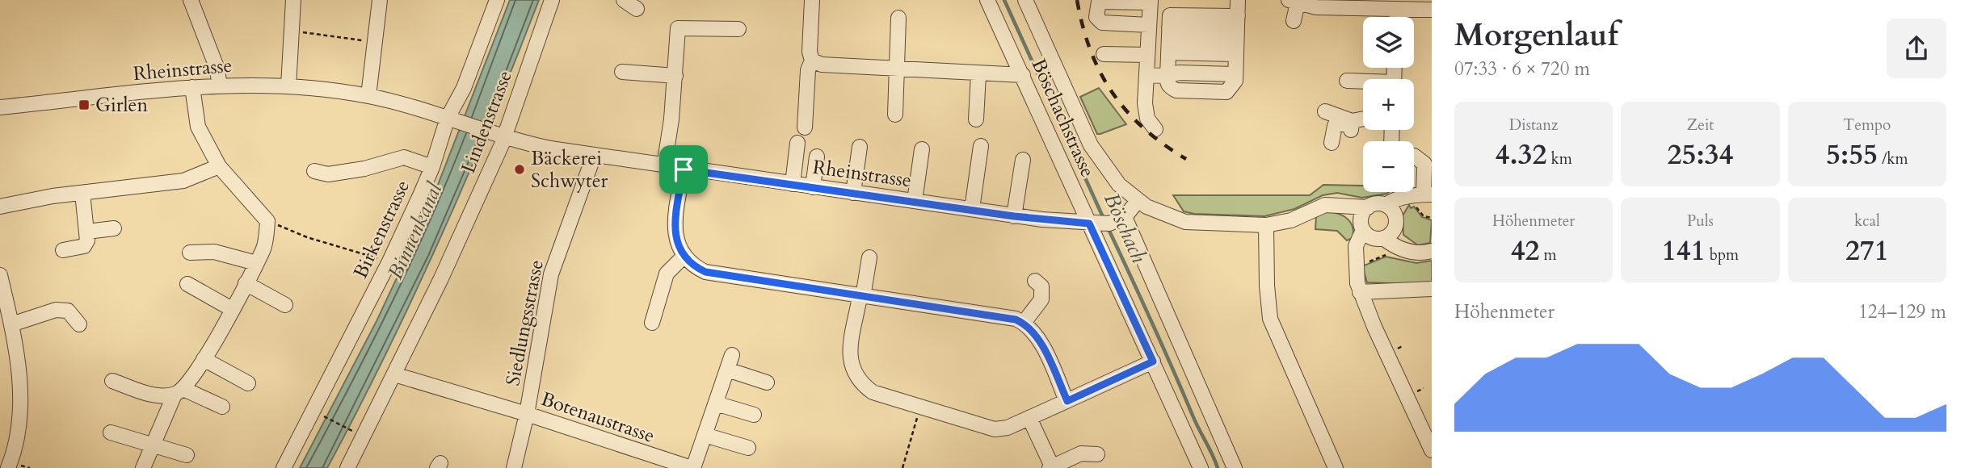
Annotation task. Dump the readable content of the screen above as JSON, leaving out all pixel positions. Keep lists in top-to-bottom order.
{
  "streets": {
    "street": [
      "Rheinstrasse",
      "Böschachstrasse",
      "Lindenstrasse",
      "Birkenstrasse",
      "Siedlungsstrasse",
      "Botenaustrasse"
    ]
  },
  "crossings": [
    ["Rheinstrasse", "Böschachstrasse"],
    ["Rheinstrasse", "Lindenstrasse"],
    ["Rheinstrasse", "Birkenstrasse"],
    ["Rheinstrasse", "Siedlungsstrasse"],
    ["Lindenstrasse", "Botenaustrasse"],
    ["Siedlungsstrasse", "Botenaustrasse"]
  ],
  "water": ["Böschach", "Binnenkanal"],
  "places": {
    "transit": ["Girlen"],
    "other": ["Bäckerei Schwyter"]
  },
  "page": {
    "heading": ["Morgenlauf", "07:33 · 6 × 720 m"],
    "map_buttons": ["+", "−"],
    "stats": [
      ["Distanz", "4.32 km"],
      ["Zeit", "25:34"],
      ["Tempo", "5:55 /km"],
      ["Höhenmeter", "42 m"],
      ["Puls", "141 bpm"],
      ["kcal", "271"]
    ],
    "chart": ["Höhenmeter", "124–129 m"]
  }
}
